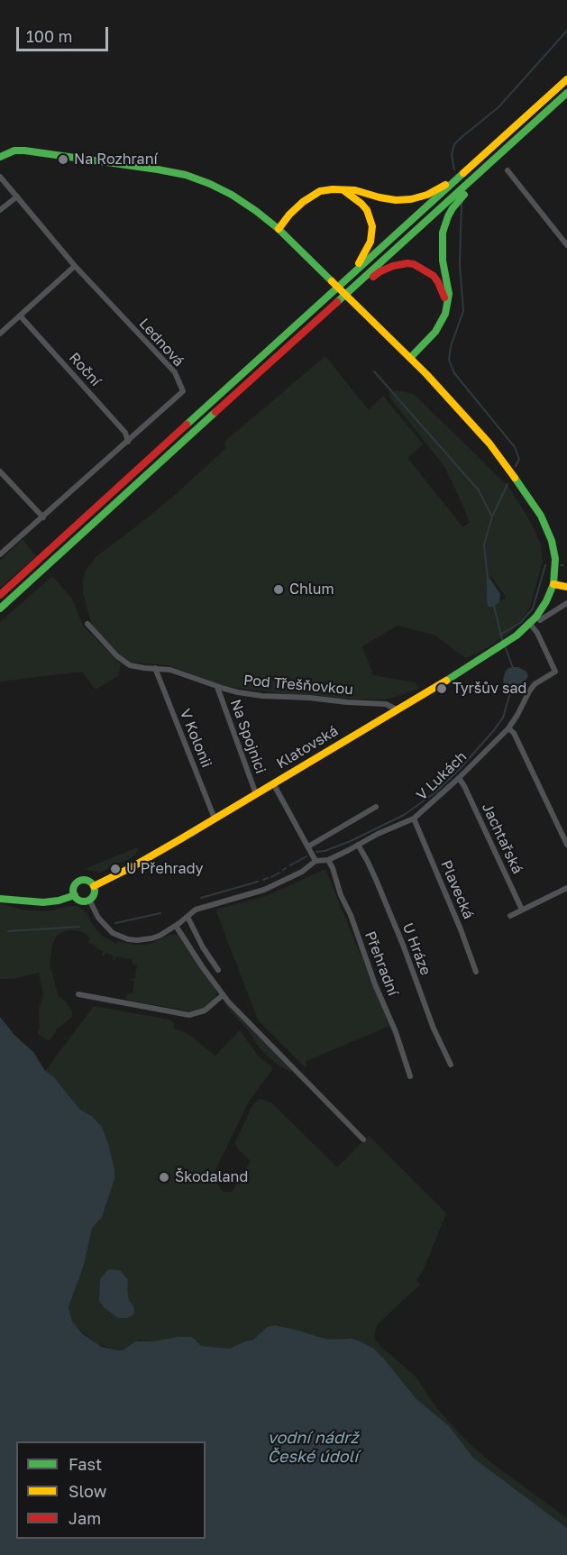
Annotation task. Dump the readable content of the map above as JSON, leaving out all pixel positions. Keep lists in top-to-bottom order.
{
  "streets": {
    "main road": ["Klatovská"],
    "street": [
      "Lednová",
      "Roční",
      "Pod Třešňovkou",
      "Na Spojnici",
      "V Kolonii",
      "V Lukách",
      "Jachtařská",
      "Plavecká",
      "U Hráze",
      "Přehradní"
    ]
  },
  "crossings": [
    ["Lednová", "Roční"],
    ["Pod Třešňovkou", "Na Spojnici"],
    ["Pod Třešňovkou", "V Kolonii"],
    ["Pod Třešňovkou", "Klatovská"],
    ["Na Spojnici", "Klatovská"],
    ["V Kolonii", "Klatovská"],
    ["Klatovská", "V Lukách"],
    ["V Lukách", "Jachtařská"],
    ["V Lukách", "Plavecká"],
    ["V Lukách", "U Hráze"],
    ["V Lukách", "Přehradní"]
  ],
  "water": ["vodní nádrž České údolí"],
  "places": [
    "Na Rozhraní",
    "Chlum",
    "Tyršův sad",
    "U Přehrady",
    "Škodaland"
  ],
  "legend": ["Fast", "Slow", "Jam"],
  "scale_bar": "100 m"
}
